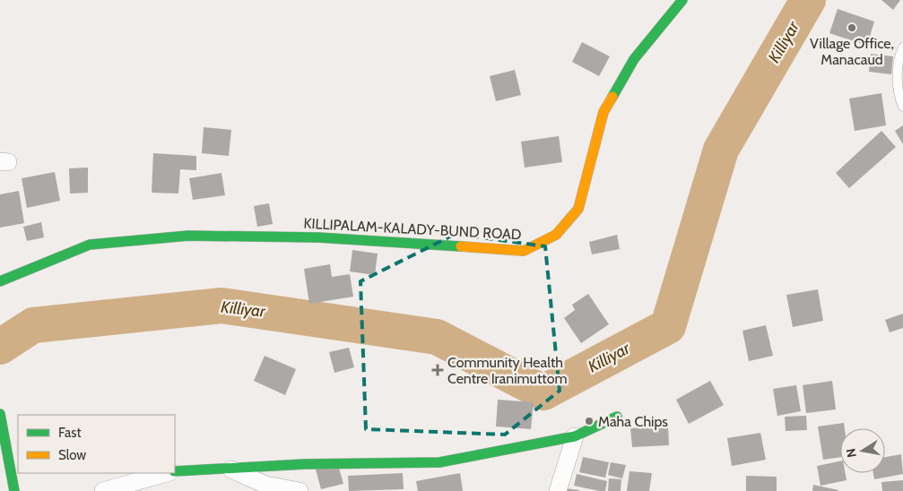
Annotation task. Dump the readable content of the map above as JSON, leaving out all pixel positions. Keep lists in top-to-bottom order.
{
  "streets": {
    "street": ["KILLIPALAM-KALADY-BUND ROAD"]
  },
  "water": ["Killiyar"],
  "places": {
    "other": ["Village Office, Manacaud", "Maha Chips"],
    "health": ["Community Health Centre Iranimuttom"]
  },
  "legend": ["Fast", "Slow"],
  "north": "left"
}
